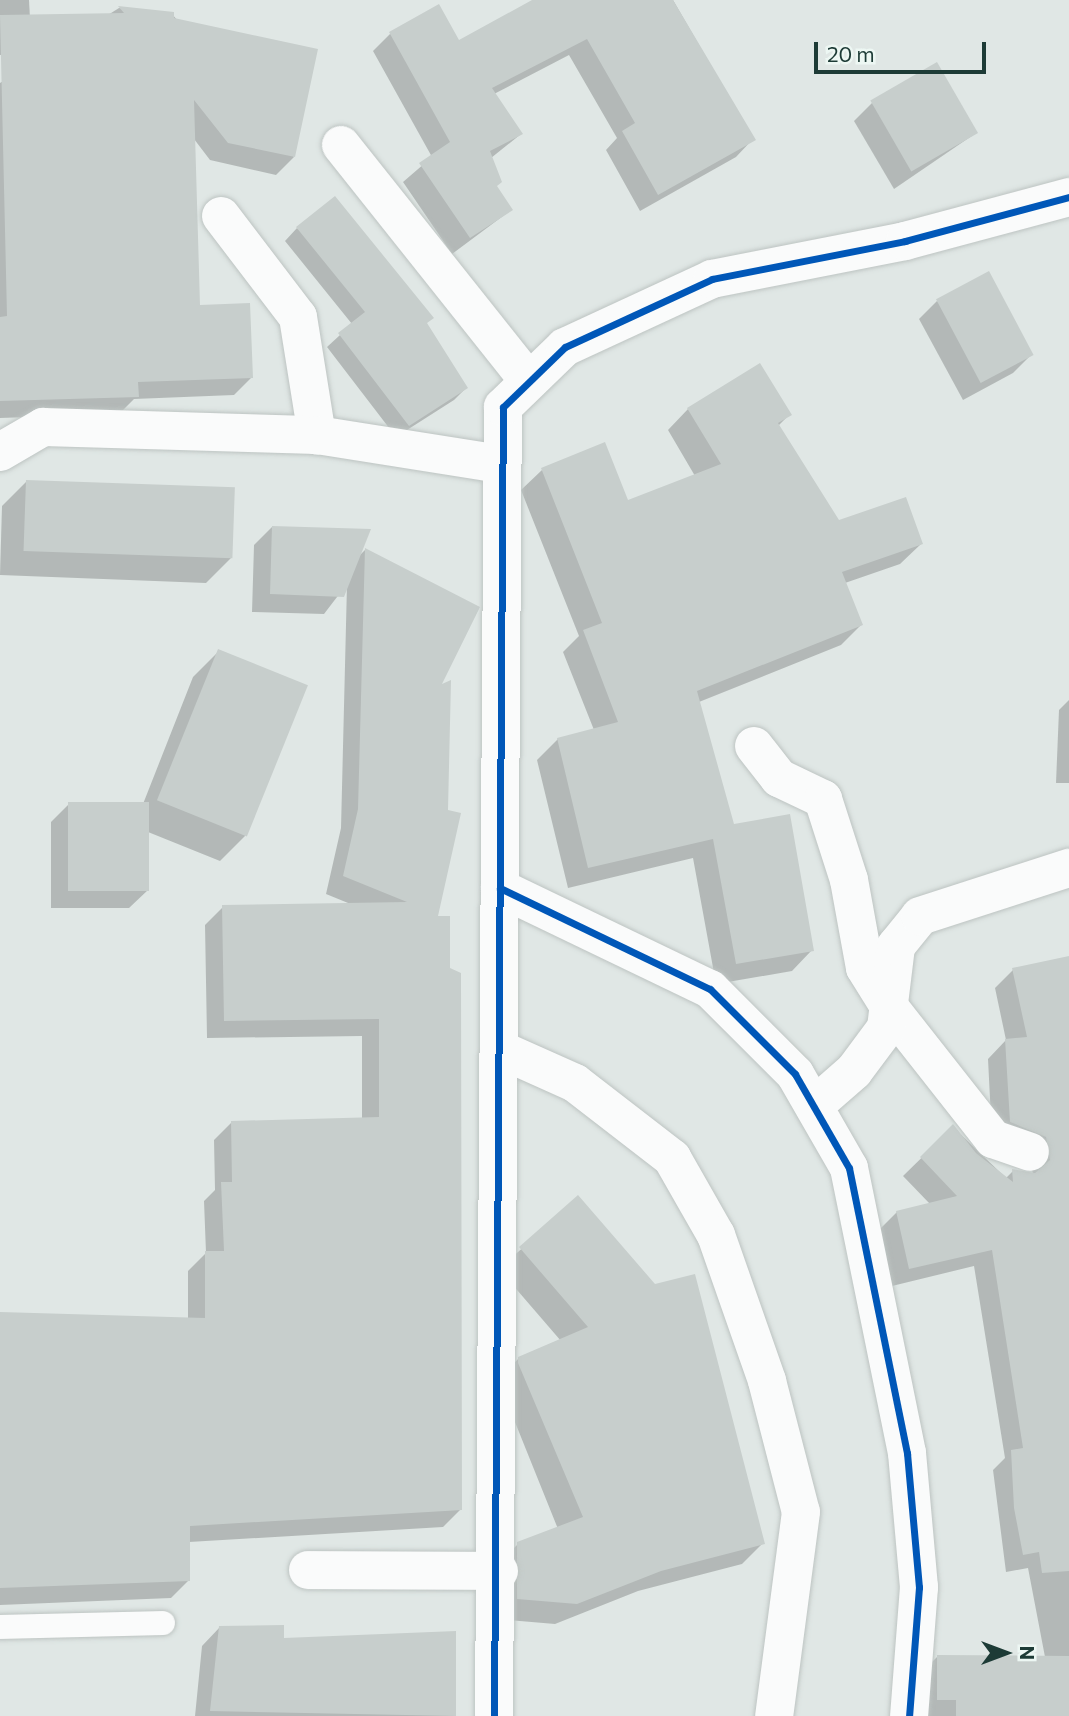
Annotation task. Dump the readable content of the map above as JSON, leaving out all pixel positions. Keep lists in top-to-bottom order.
{
  "scale_bar": "20 m",
  "north": "right"
}
